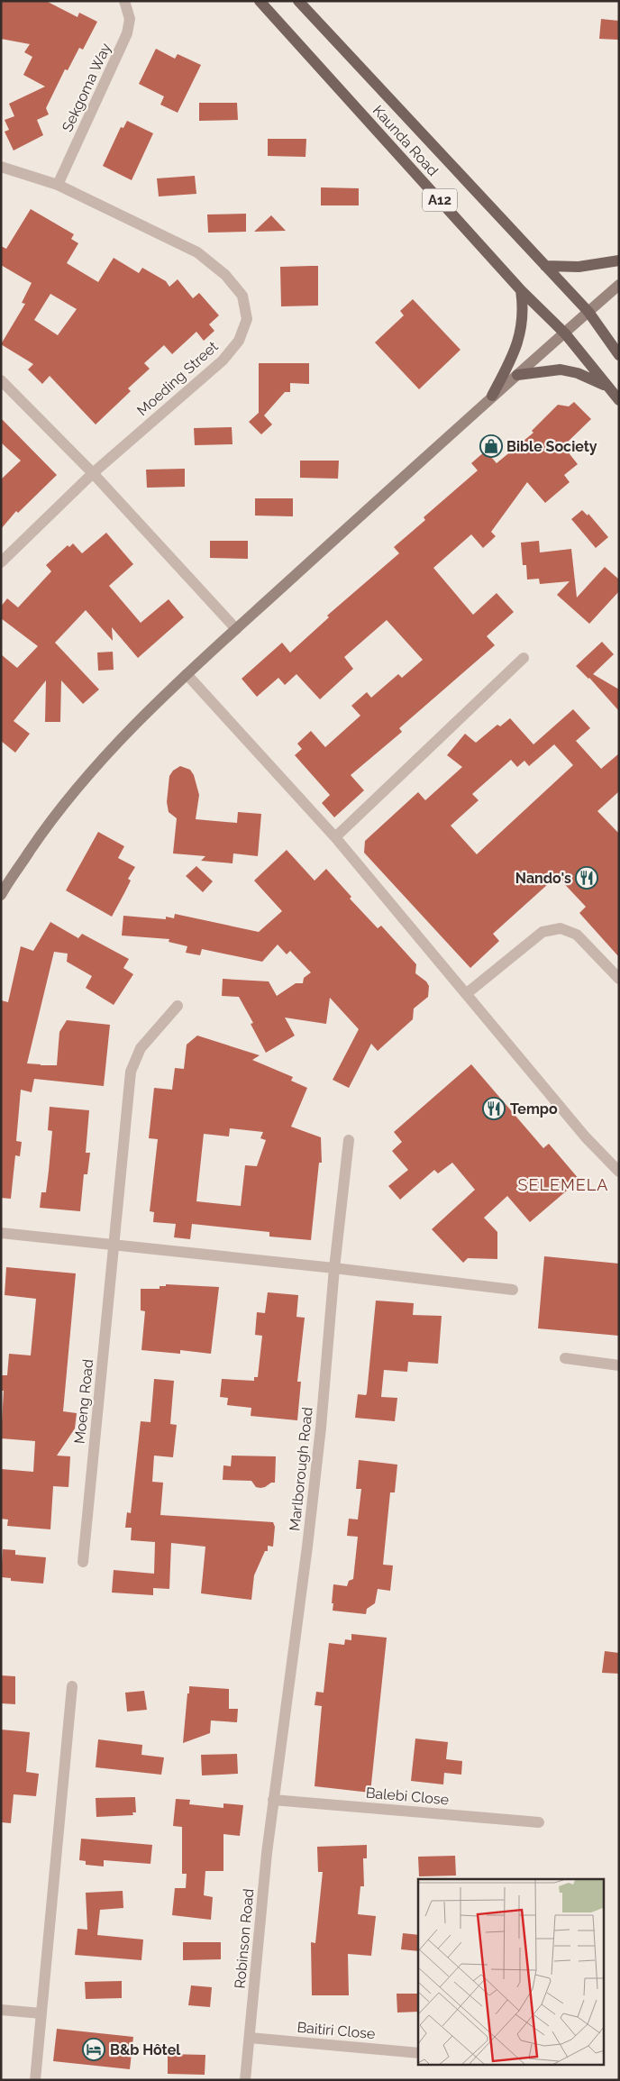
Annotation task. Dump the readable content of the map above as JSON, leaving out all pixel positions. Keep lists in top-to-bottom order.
{
  "streets": {
    "main road": ["Kaunda Road", "A12"],
    "street": [
      "Sekgoma Way",
      "Moeding Street",
      "Moeng Road",
      "Marlborough Road",
      "Balebi Close",
      "Robinson Road",
      "Baitiri Close"
    ]
  },
  "crossings": [
    ["Sekgoma Way", "Moeding Street"],
    ["Marlborough Road", "Balebi Close"],
    ["Marlborough Road", "Robinson Road"],
    ["Balebi Close", "Robinson Road"],
    ["Robinson Road", "Baitiri Close"]
  ],
  "districts": ["SELEMELA"],
  "places": {
    "shop": ["Bible Society"],
    "restaurant": ["Nando's", "Tempo"],
    "hotel": ["B&b Hôtel"]
  }
}
